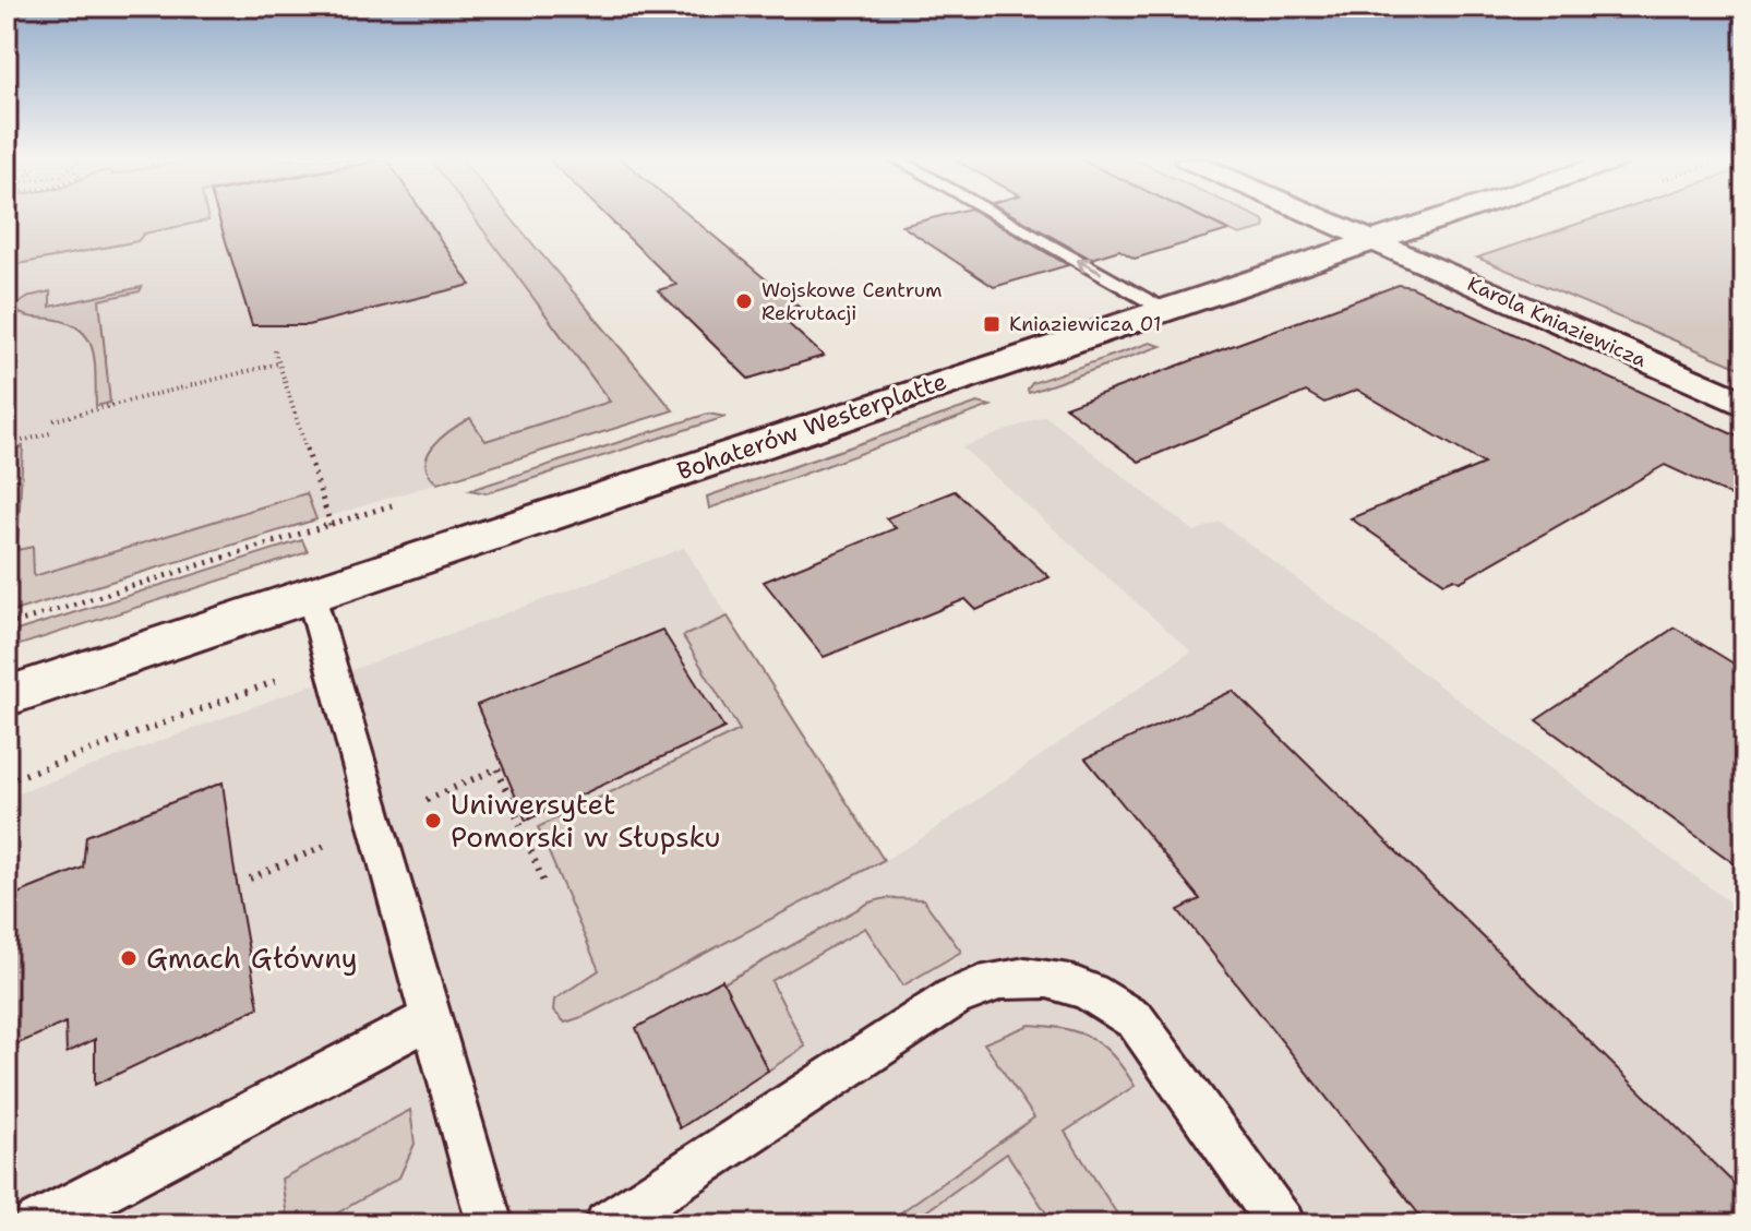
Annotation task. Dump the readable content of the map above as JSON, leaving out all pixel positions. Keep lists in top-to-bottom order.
{
  "streets": {
    "main road": ["Karola Kniaziewicza", "Bohaterów Westerplatte"]
  },
  "crossings": [
    ["Karola Kniaziewicza", "Bohaterów Westerplatte"]
  ],
  "places": {
    "other": ["Wojskowe Centrum Rekrutacji", "Uniwersytet Pomorski w Słupsku", "Gmach Główny"],
    "transit": ["Kniaziewicza 01"]
  }
}
